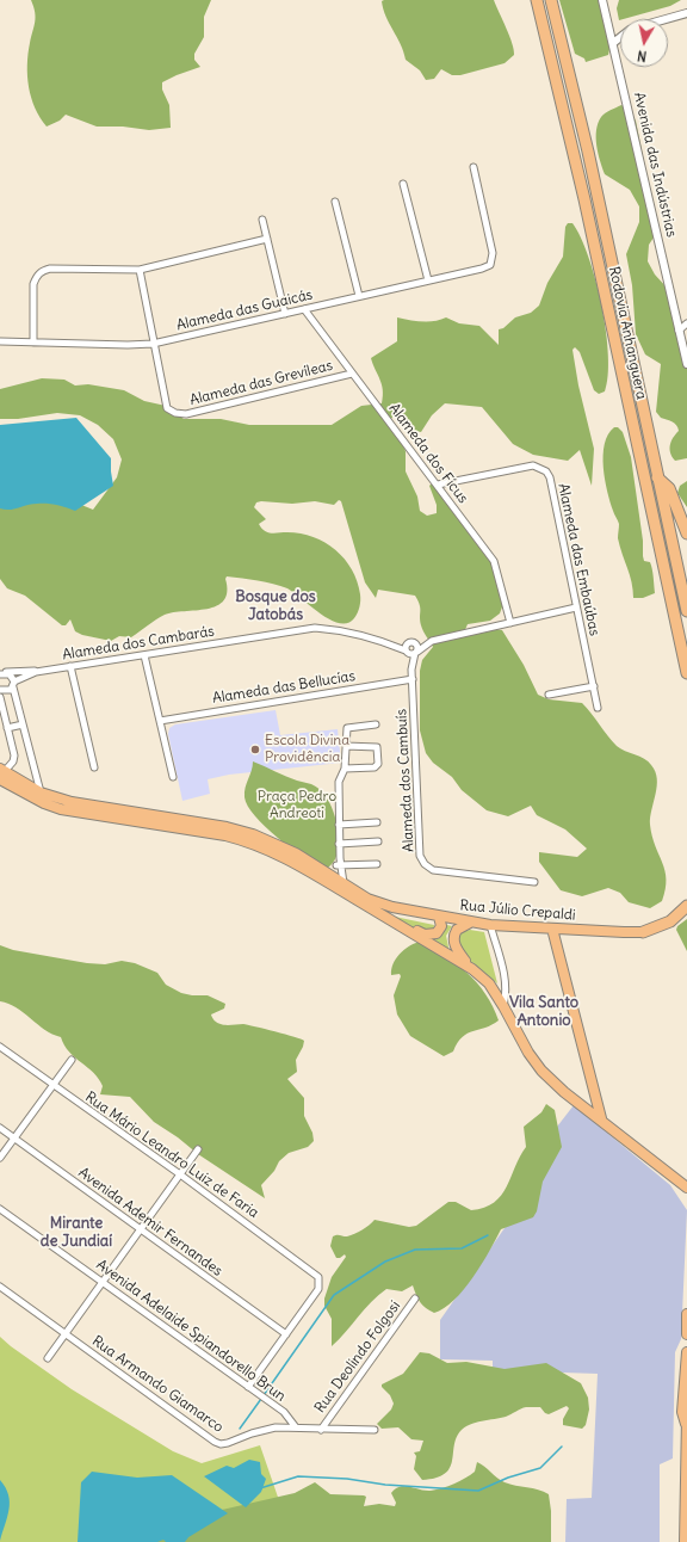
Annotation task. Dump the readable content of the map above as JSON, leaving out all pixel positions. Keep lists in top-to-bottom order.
{
  "streets": {
    "highway": ["Rodovia Anhanguera"],
    "main road": ["Rua Júlio Crepaldi"],
    "street": [
      "Avenida das Indústrias",
      "Alameda das Guaicás",
      "Alameda das Grevíleas",
      "Alameda dos Fícus",
      "Alameda das Embaúbas",
      "Alameda dos Cambarás",
      "Alameda das Bellucías",
      "Alameda dos Cambuís",
      "Rua Mário Leandro Luiz de Faria",
      "Avenida Ademir Fernandes",
      "Avenida Adelaide Spiandorello Brun",
      "Rua Deolindo Folgosi",
      "Rua Armando Giamarco"
    ]
  },
  "crossings": [
    ["Alameda das Guaicás", "Alameda das Grevíleas"],
    ["Alameda das Guaicás", "Alameda dos Fícus"],
    ["Alameda das Grevíleas", "Alameda dos Fícus"],
    ["Alameda dos Fícus", "Alameda das Embaúbas"],
    ["Alameda dos Fícus", "Alameda dos Cambarás"],
    ["Alameda das Embaúbas", "Alameda dos Cambarás"],
    ["Alameda dos Cambarás", "Alameda dos Cambuís"],
    ["Alameda das Bellucías", "Alameda dos Cambuís"],
    ["Rua Mário Leandro Luiz de Faria", "Avenida Ademir Fernandes"],
    ["Avenida Adelaide Spiandorello Brun", "Rua Armando Giamarco"],
    ["Rua Deolindo Folgosi", "Rua Armando Giamarco"]
  ],
  "districts": ["Bosque dos Jatobás", "Vila Santo Antonio", "Mirante de Jundiaí"],
  "parks": ["Praça Pedro Andreoti"],
  "places": ["Escola Divina Providência"],
  "north": "bottom"
}
